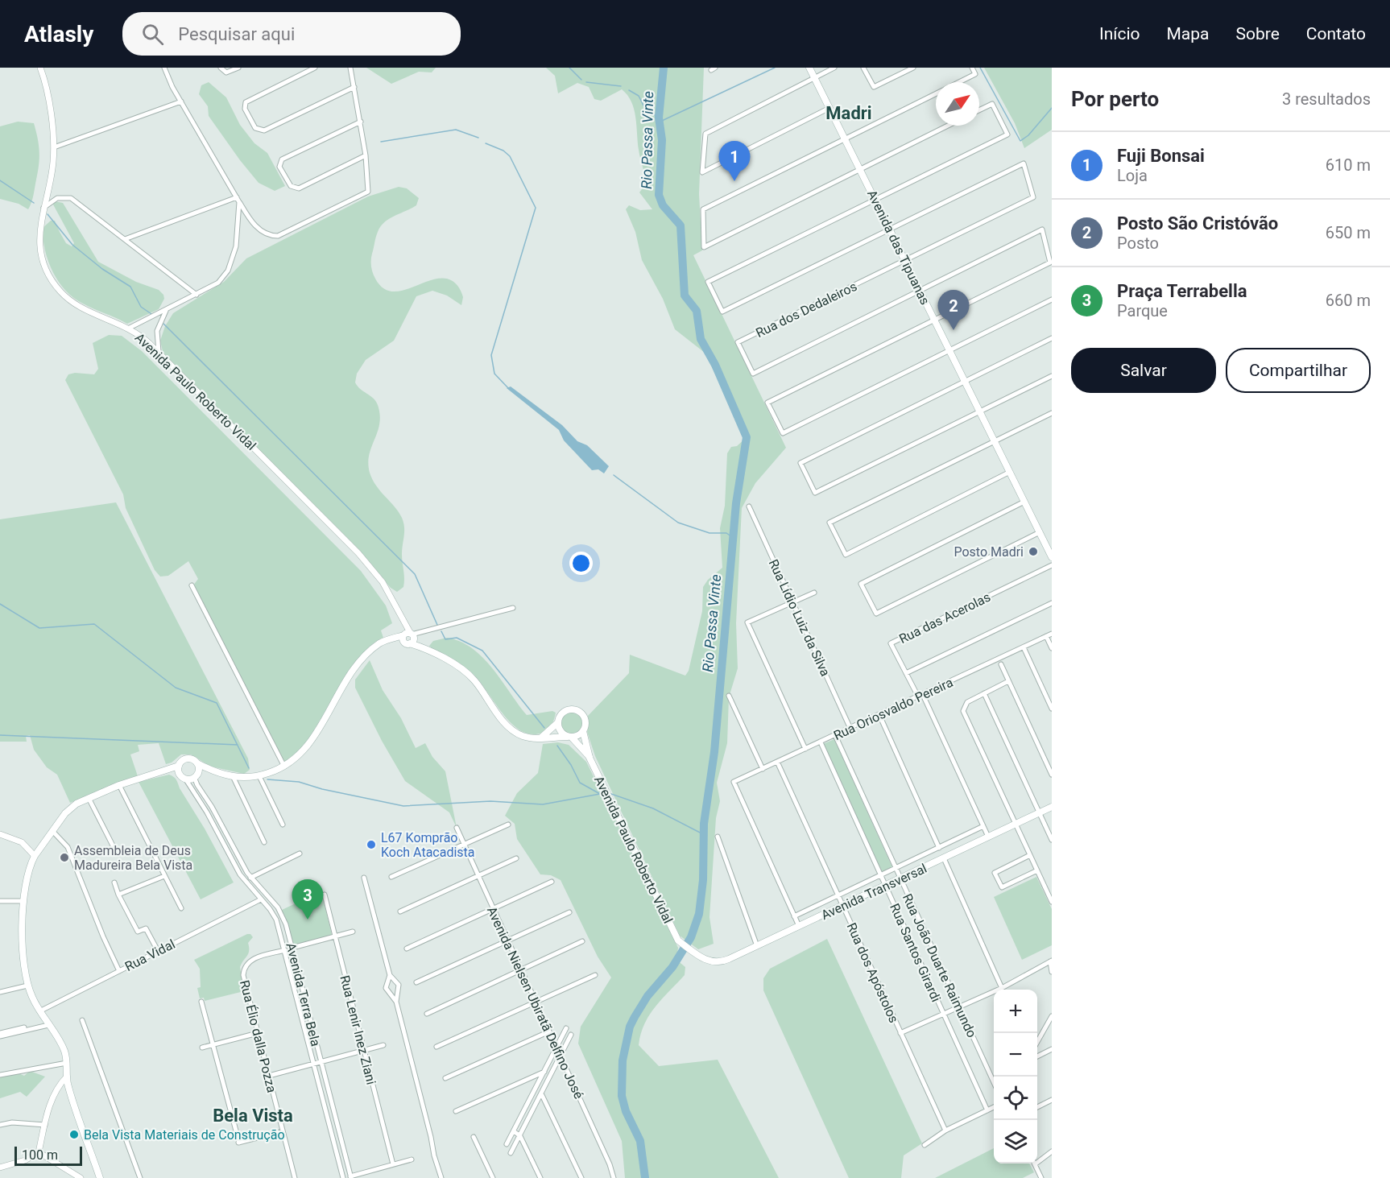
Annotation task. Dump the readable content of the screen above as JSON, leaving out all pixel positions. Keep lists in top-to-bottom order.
{
  "streets": {
    "main road": ["Avenida das Tipuanas", "Avenida Paulo Roberto Vidal", "Avenida Transversal"],
    "street": [
      "Rua dos Dedaleiros",
      "Rua Lídio Luiz da Silva",
      "Rua das Acerolas",
      "Rua Oriosvaldo Pereira",
      "Rua Santos Girardi",
      "Rua Vidal",
      "Rua João Duarte Raimundo",
      "Rua dos Apóstolos",
      "Avenida Terra Bela",
      "Avenida Nielsen Ubiratã Delfino José",
      "Rua Lenir Inez Ziani",
      "Rua Élio dalla Pozza"
    ]
  },
  "crossings": [
    ["Avenida das Tipuanas", "Rua dos Dedaleiros"],
    ["Avenida Paulo Roberto Vidal", "Avenida Transversal"],
    ["Rua Lídio Luiz da Silva", "Rua Oriosvaldo Pereira"],
    ["Rua das Acerolas", "Rua Oriosvaldo Pereira"],
    ["Rua das Acerolas", "Avenida Transversal"],
    ["Rua Oriosvaldo Pereira", "Rua Santos Girardi"],
    ["Rua Oriosvaldo Pereira", "Rua João Duarte Raimundo"],
    ["Rua Oriosvaldo Pereira", "Rua dos Apóstolos"],
    ["Avenida Transversal", "Rua Santos Girardi"],
    ["Avenida Transversal", "Rua João Duarte Raimundo"],
    ["Avenida Transversal", "Rua dos Apóstolos"],
    ["Rua Vidal", "Avenida Terra Bela"],
    ["Avenida Terra Bela", "Rua Élio dalla Pozza"]
  ],
  "districts": ["Madri", "Bela Vista"],
  "water": ["Rio Passa Vinte"],
  "places": [
    "Posto Madri",
    "L67 Komprão Koch Atacadista",
    "Assembleia de Deus Madureira Bela Vista",
    "Bela Vista Materiais de Construção"
  ],
  "scale_bar": "100 m",
  "north": "top right",
  "page": {
    "header": "Atlasly",
    "search": "Pesquisar aqui",
    "nav": [
      "Início",
      "Mapa",
      "Sobre",
      "Contato"
    ],
    "heading": ["Por perto", "3 resultados"],
    "list": [
      {
        "mark": "1",
        "name": "Fuji Bonsai",
        "note": "Loja",
        "value": "610 m"
      },
      {
        "mark": "2",
        "name": "Posto São Cristóvão",
        "note": "Posto",
        "value": "650 m"
      },
      {
        "mark": "3",
        "name": "Praça Terrabella",
        "note": "Parque",
        "value": "660 m"
      }
    ],
    "pins": ["1", "2", "3"],
    "buttons": ["Salvar", "Compartilhar"],
    "map_buttons": ["+", "−"],
    "scale": "100 m"
  }
}
